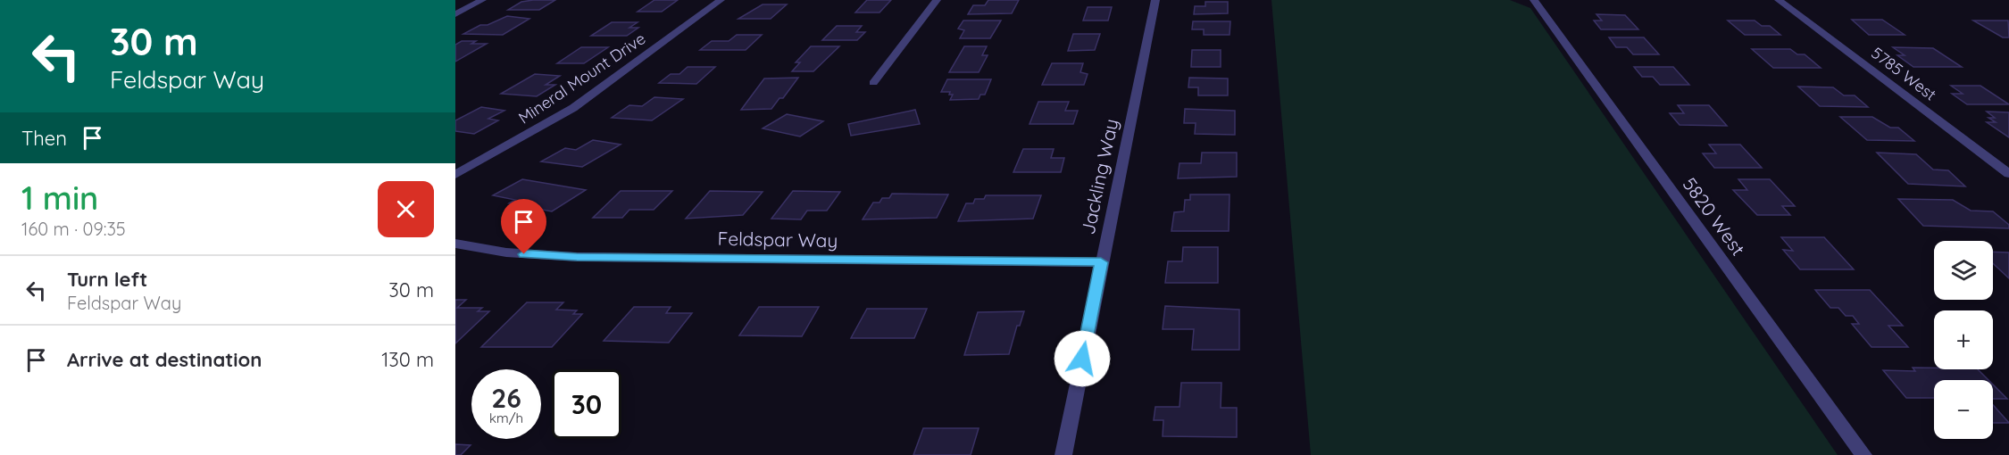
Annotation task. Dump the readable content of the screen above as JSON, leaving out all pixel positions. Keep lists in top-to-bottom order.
{
  "streets": {
    "street": [
      "5785 West",
      "Mineral Mount Drive",
      "Jackling Way",
      "5820 West",
      "Feldspar Way"
    ]
  },
  "crossings": [
    ["Jackling Way", "Feldspar Way"]
  ],
  "page": {
    "turn": ["30 m", "Feldspar Way"],
    "then": "Then",
    "heading": ["1 min", "160 m · 09:35"],
    "map_buttons": ["+", "−"],
    "list": [
      {
        "name": "Turn left",
        "note": "Feldspar Way",
        "value": "30 m"
      },
      {
        "name": "Arrive at destination",
        "value": "130 m"
      }
    ],
    "speed": "26 km/h",
    "limit": "30"
  }
}
